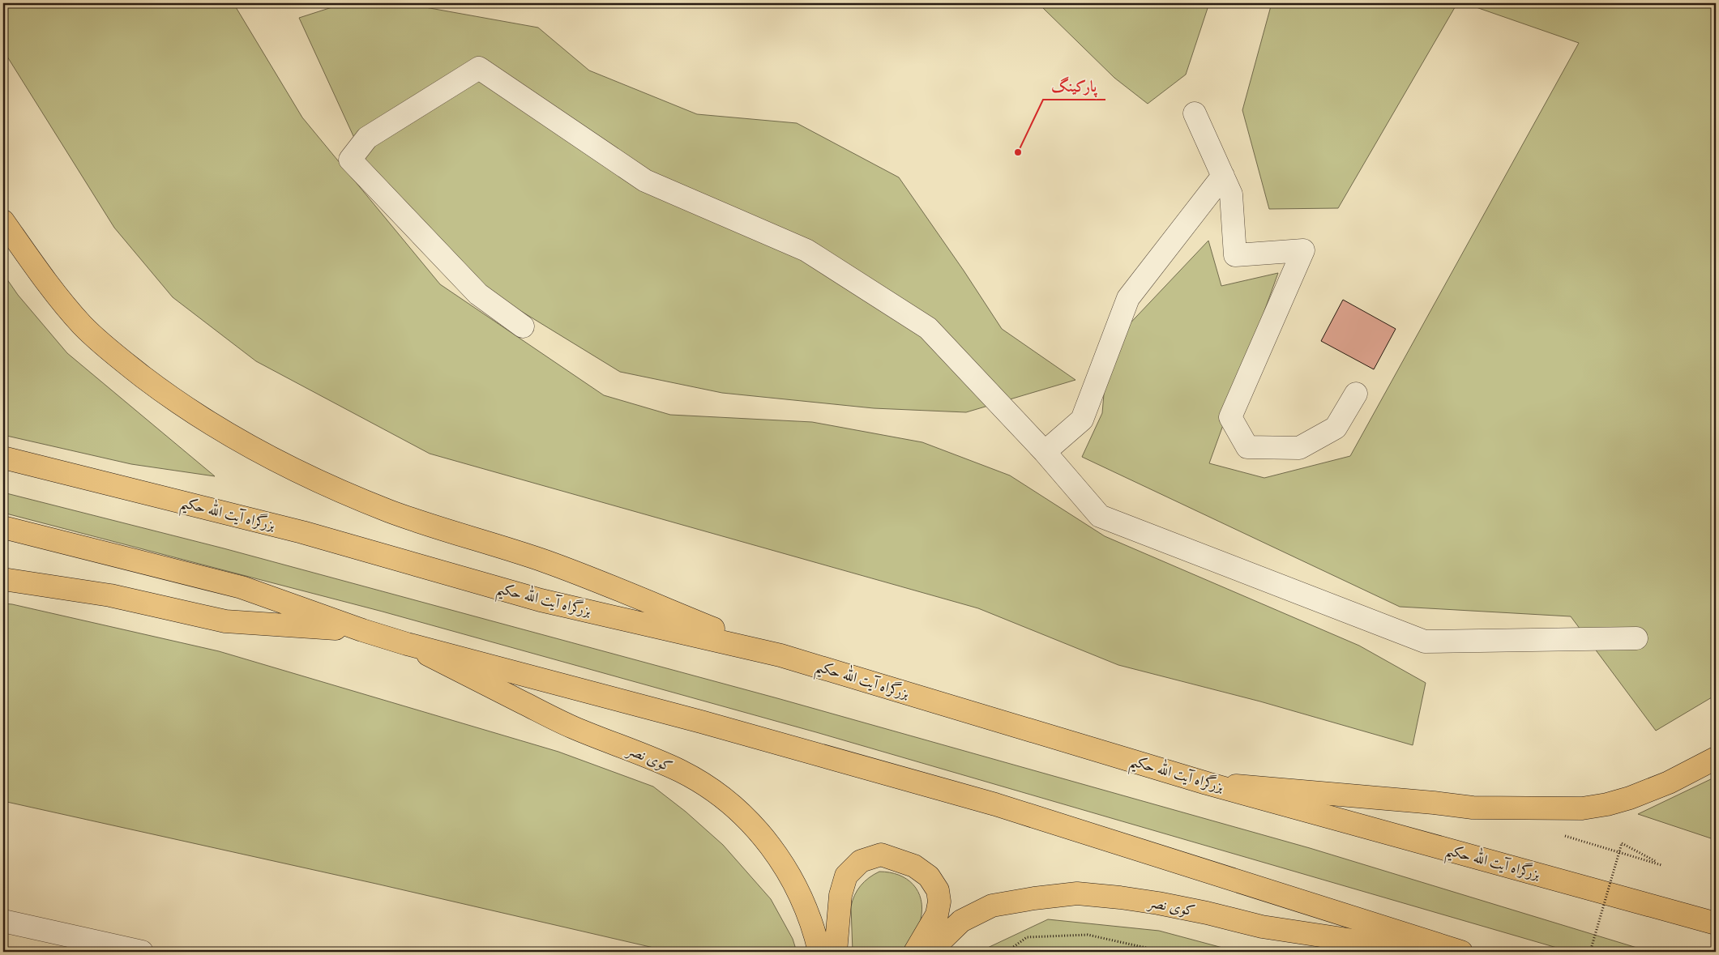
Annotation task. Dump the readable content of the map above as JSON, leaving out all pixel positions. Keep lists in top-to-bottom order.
{
  "streets": {
    "main road": ["بزرگراه آیت الله حکیم", "کوی نصر"]
  },
  "places": ["پارکینگ"]
}
